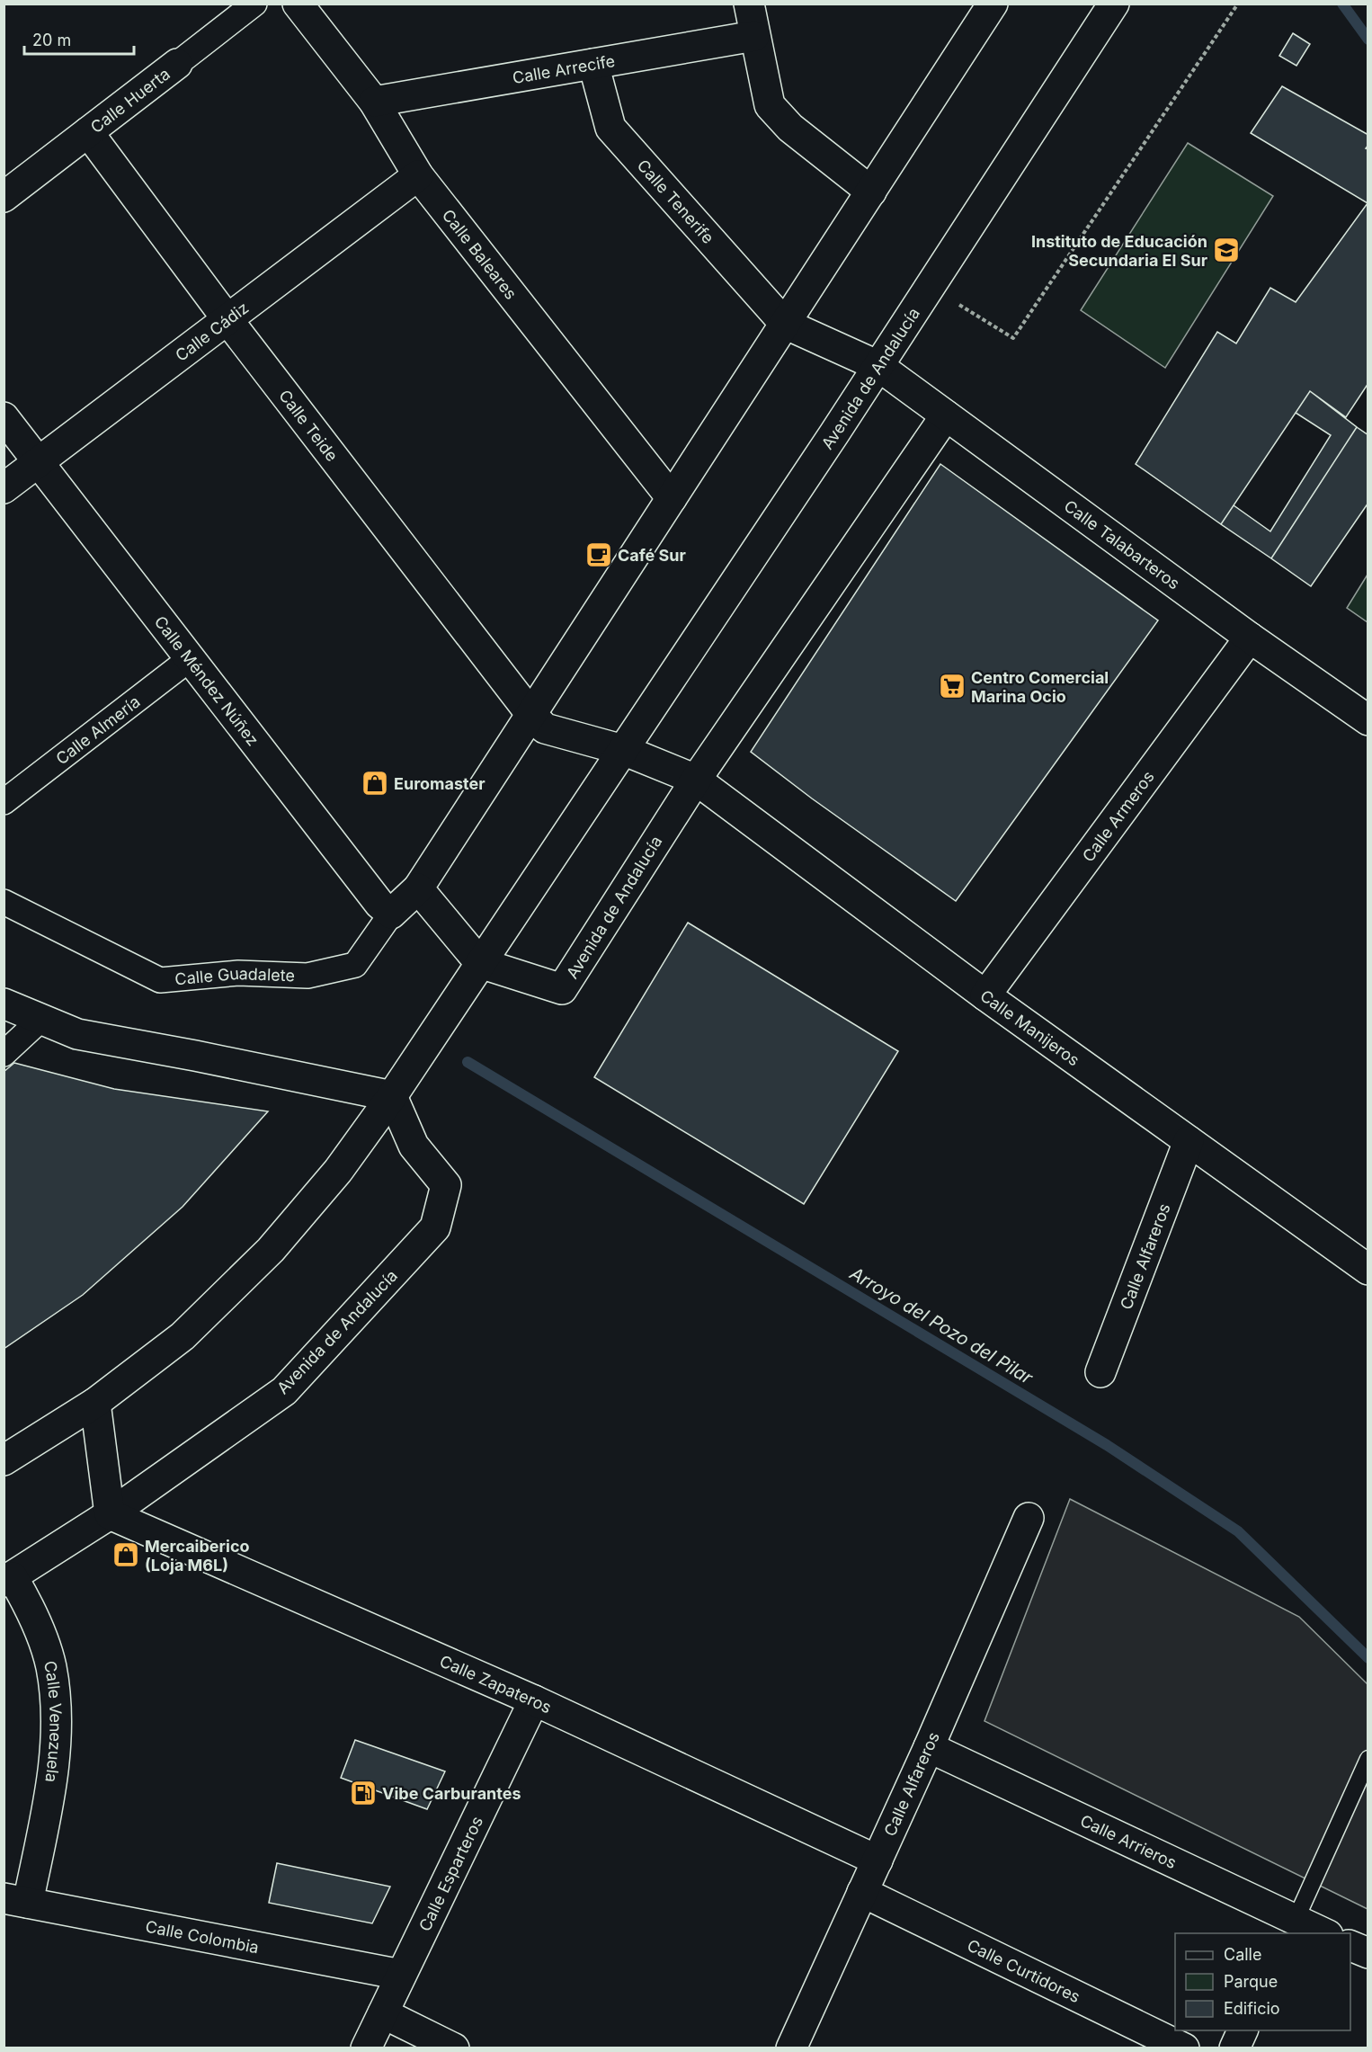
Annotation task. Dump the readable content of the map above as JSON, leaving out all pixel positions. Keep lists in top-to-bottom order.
{
  "streets": {
    "main road": [
      "Calle Arrecife",
      "Calle Huerta",
      "Calle Tenerife",
      "Calle Baleares",
      "Calle Cádiz",
      "Avenida de Andalucía",
      "Calle Teide",
      "Calle Talabarteros",
      "Calle Méndez Núñez",
      "Calle Armeros",
      "Calle Manijeros",
      "Calle Alfareros",
      "Calle Zapateros",
      "Calle Venezuela",
      "Calle Arrieros",
      "Calle Esparteros",
      "Calle Colombia",
      "Calle Curtidores"
    ],
    "street": ["Calle Almería", "Calle Guadalete"]
  },
  "crossings": [
    ["Calle Arrecife", "Calle Tenerife"],
    ["Calle Arrecife", "Calle Baleares"],
    ["Calle Huerta", "Calle Teide"],
    ["Calle Tenerife", "Calle Talabarteros"],
    ["Calle Baleares", "Calle Cádiz"],
    ["Calle Cádiz", "Calle Teide"],
    ["Calle Cádiz", "Calle Méndez Núñez"],
    ["Avenida de Andalucía", "Calle Talabarteros"],
    ["Avenida de Andalucía", "Calle Manijeros"],
    ["Avenida de Andalucía", "Calle Zapateros"],
    ["Avenida de Andalucía", "Calle Venezuela"],
    ["Calle Talabarteros", "Calle Armeros"],
    ["Calle Méndez Núñez", "Calle Almería"],
    ["Calle Méndez Núñez", "Calle Guadalete"],
    ["Calle Armeros", "Calle Manijeros"],
    ["Calle Manijeros", "Calle Alfareros"],
    ["Calle Alfareros", "Calle Zapateros"],
    ["Calle Alfareros", "Calle Arrieros"],
    ["Calle Alfareros", "Calle Curtidores"],
    ["Calle Zapateros", "Calle Esparteros"],
    ["Calle Venezuela", "Calle Colombia"],
    ["Calle Esparteros", "Calle Colombia"]
  ],
  "water": ["Arroyo del Pozo del Pilar"],
  "places": {
    "school or university": ["Instituto de Educación Secundaria El Sur"],
    "cafe": ["Café Sur"],
    "supermarket": ["Centro Comercial Marina Ocio"],
    "shop": ["Euromaster", "Mercaiberico (Loja M6L)"],
    "fuel station": ["Vibe Carburantes"]
  },
  "legend": ["Calle", "Parque", "Edificio"],
  "scale_bar": "20 m"
}
